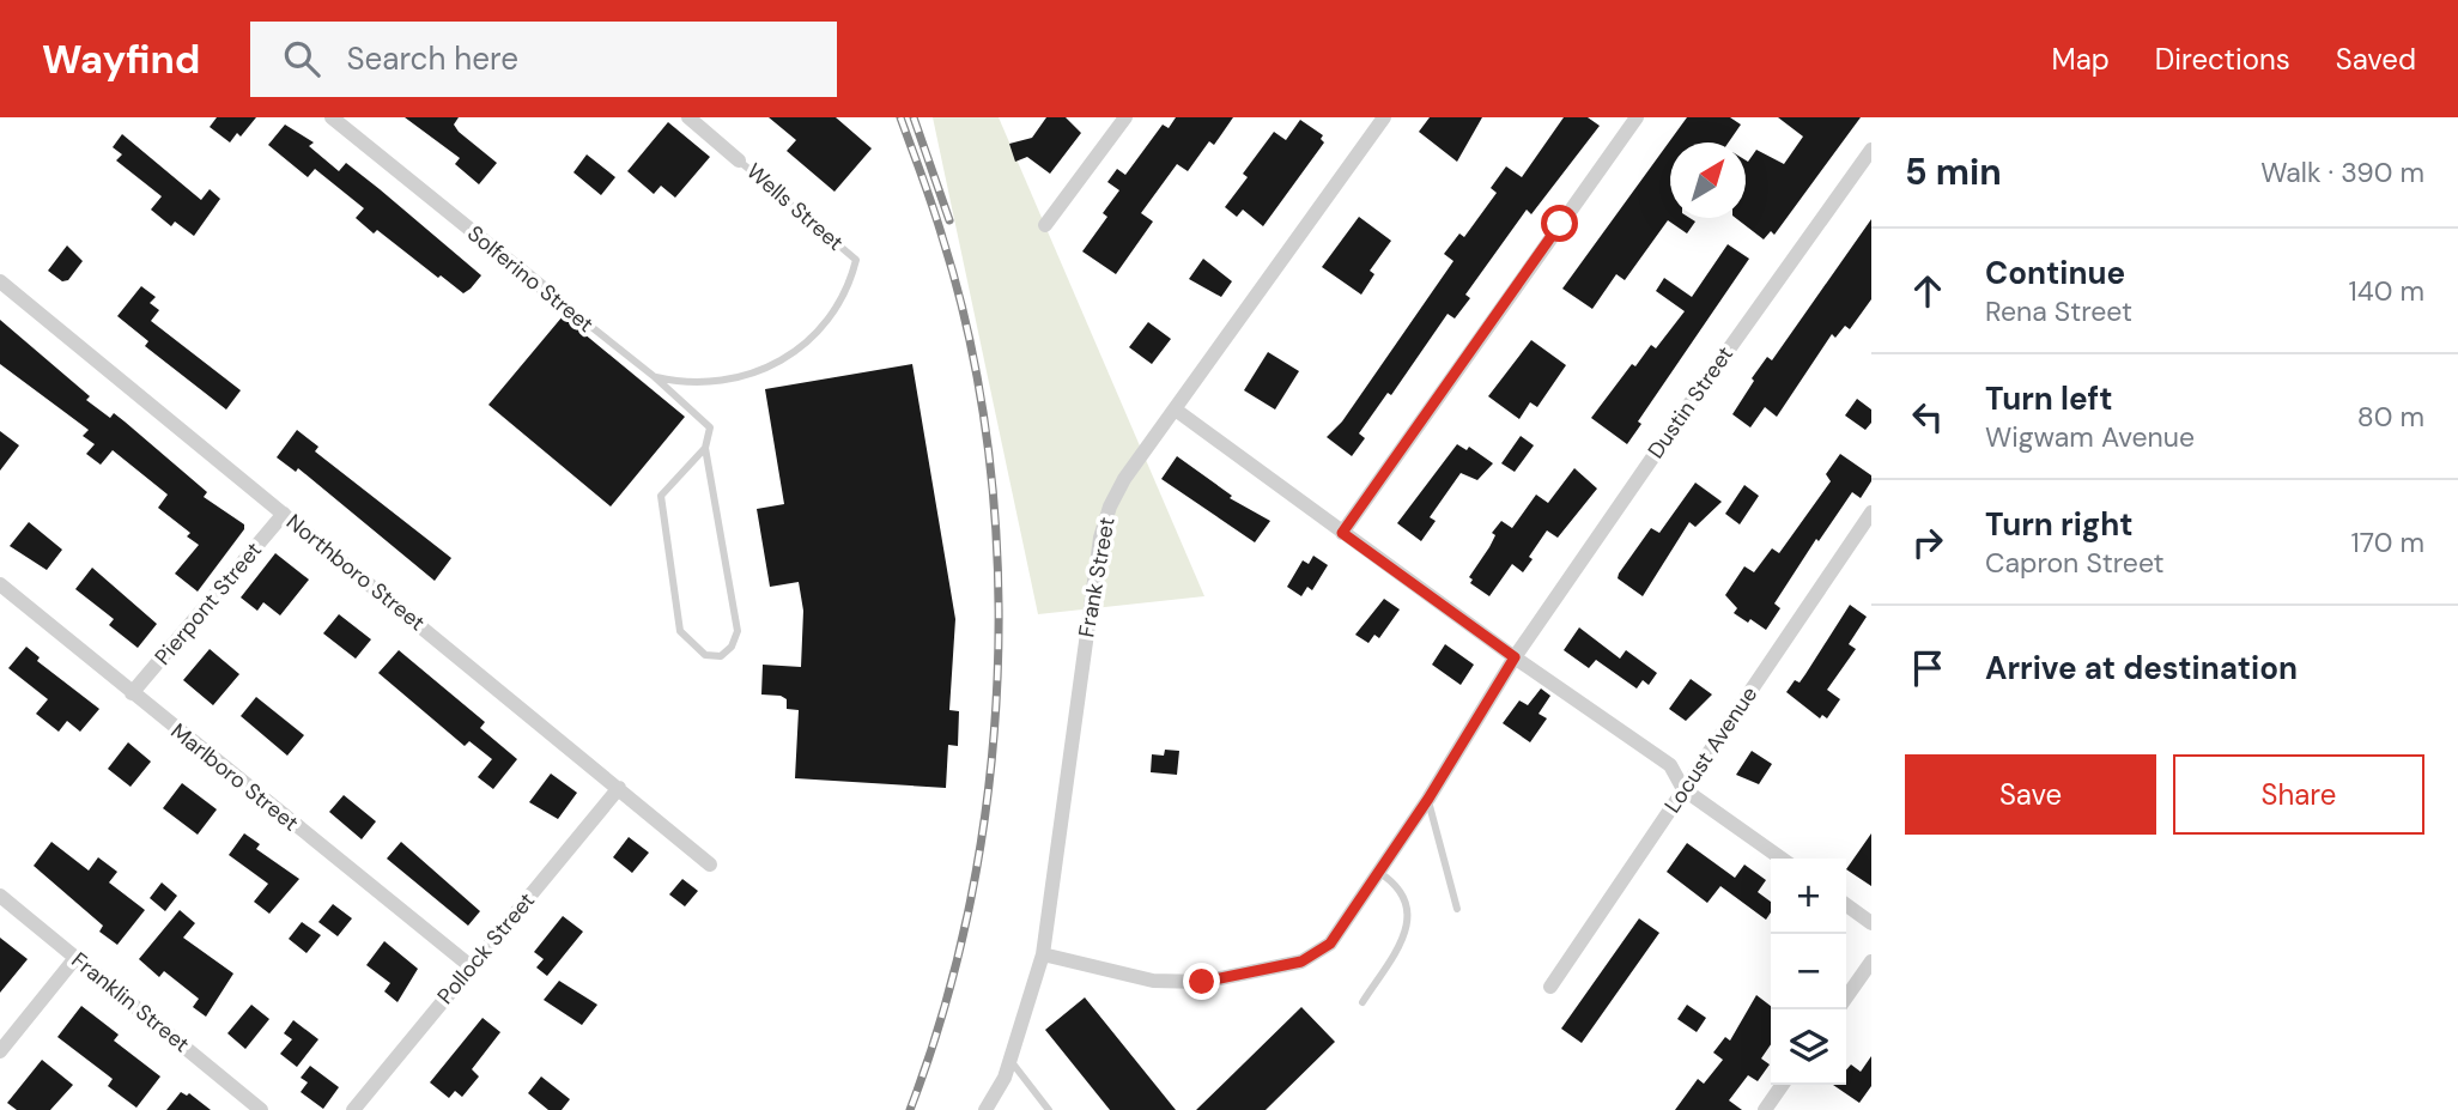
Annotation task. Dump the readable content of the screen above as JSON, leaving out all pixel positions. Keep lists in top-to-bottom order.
{
  "streets": {
    "street": [
      "Wells Street",
      "Solferino Street",
      "Dustin Street",
      "Northboro Street",
      "Frank Street",
      "Pierpont Street",
      "Locust Avenue",
      "Marlboro Street",
      "Pollock Street",
      "Franklin Street"
    ]
  },
  "crossings": [
    ["Wells Street", "Solferino Street"],
    ["Dustin Street", "Frank Street"],
    ["Northboro Street", "Pierpont Street"],
    ["Northboro Street", "Pollock Street"],
    ["Pierpont Street", "Marlboro Street"],
    ["Marlboro Street", "Pollock Street"]
  ],
  "north": "top right",
  "page": {
    "header": "Wayfind",
    "search": "Search here",
    "nav": ["Map", "Directions", "Saved"],
    "heading": ["5 min", "Walk · 390 m"],
    "list": [
      ["Continue", "Rena Street", "140 m"],
      ["Turn left", "Wigwam Avenue", "80 m"],
      ["Turn right", "Capron Street", "170 m"],
      "Arrive at destination"
    ],
    "buttons": ["Save", "Share"],
    "map_buttons": ["+", "−"]
  }
}
